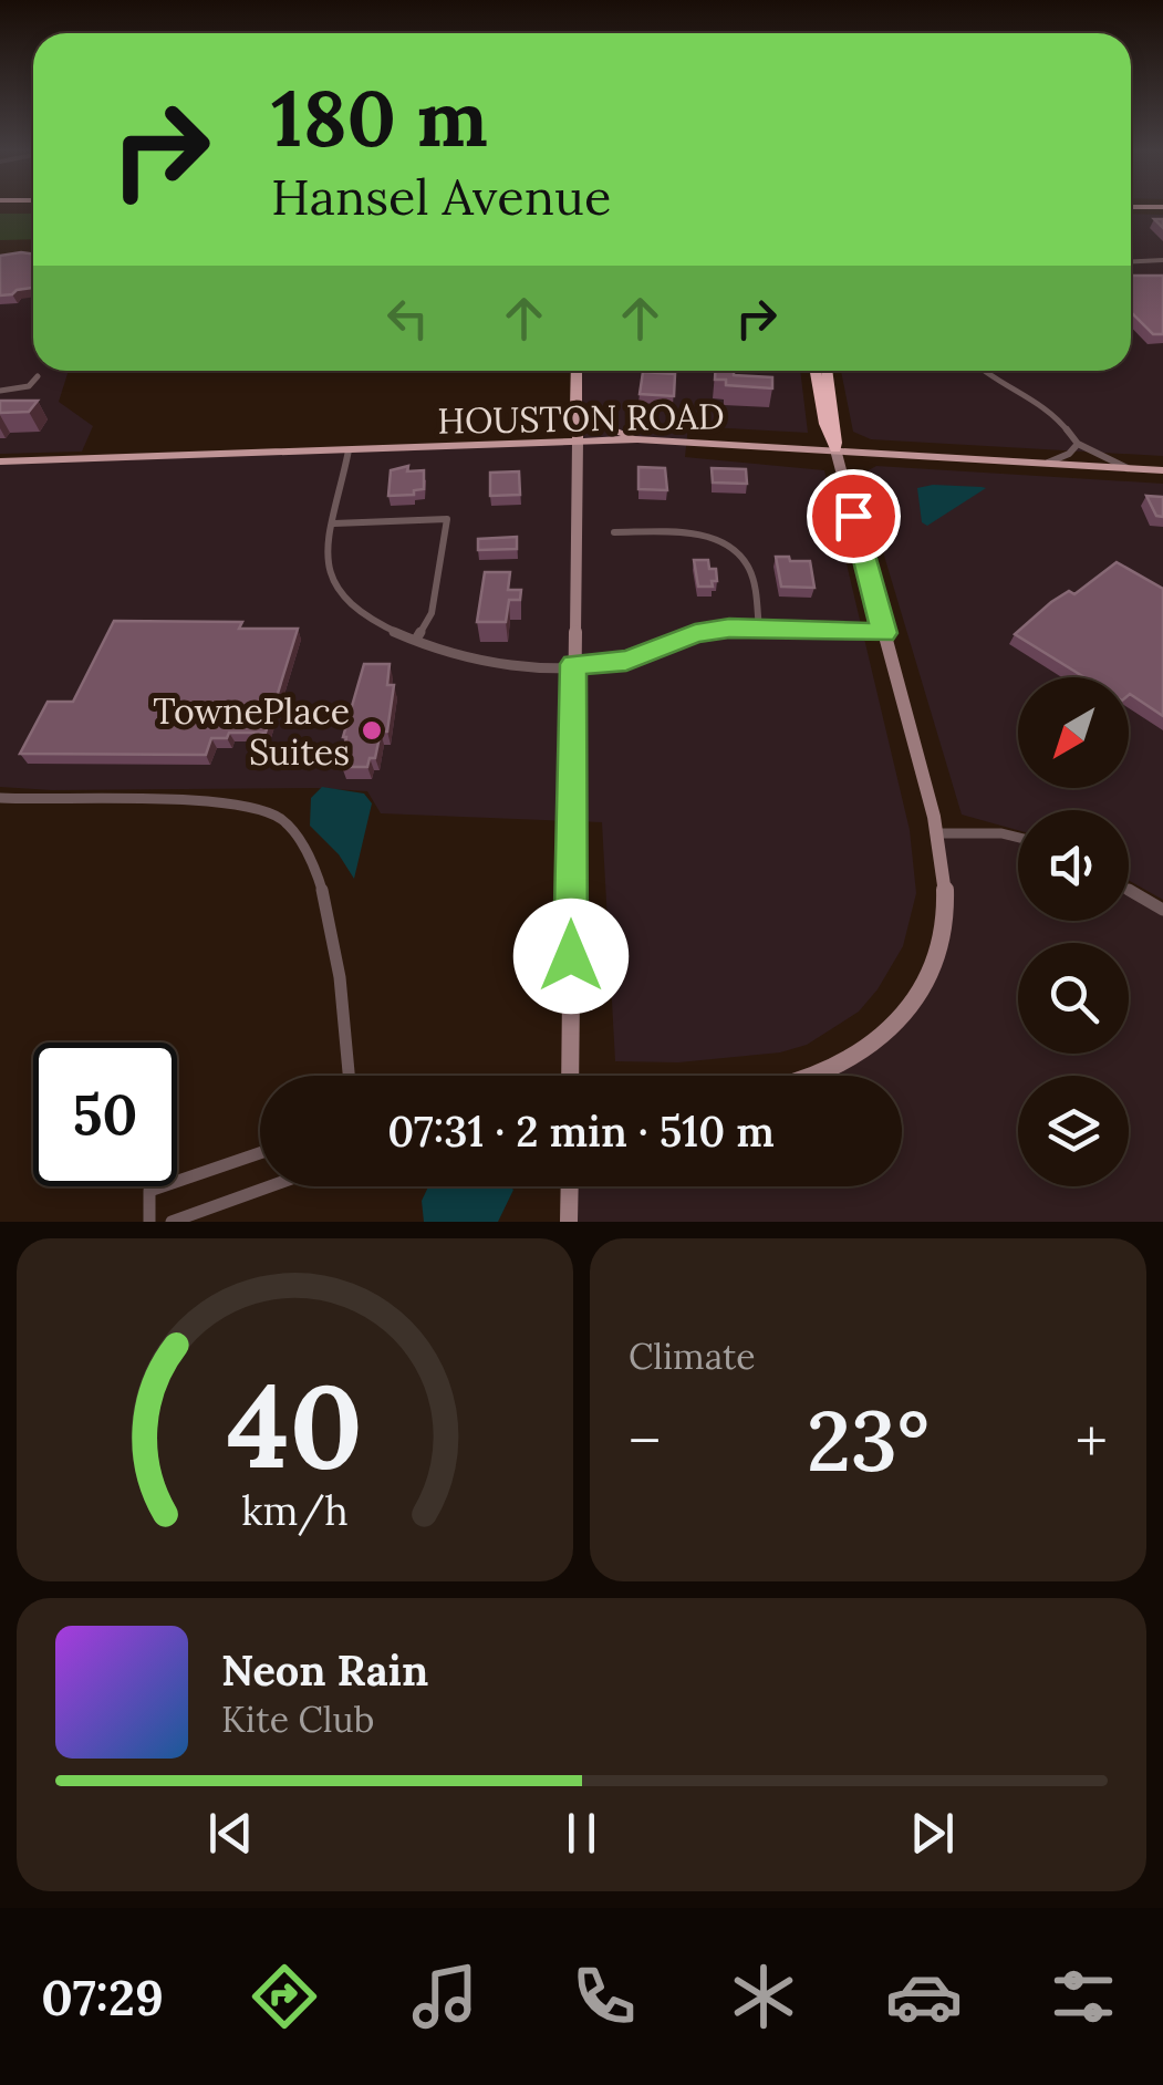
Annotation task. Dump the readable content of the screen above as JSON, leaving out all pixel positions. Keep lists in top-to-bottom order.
{
  "streets": {
    "main road": ["HOUSTON ROAD"]
  },
  "places": ["TownePlace Suites"],
  "north": "bottom left",
  "page": {
    "turn": ["180 m", "Hansel Avenue"],
    "limit": "50",
    "trip": "07:31 · 2 min · 510 m",
    "tile": "Climate",
    "heat": ["−", "23°", "+"],
    "song": ["Neon Rain", "Kite Club"],
    "tabs": "07:29",
    "gauge": ["40", "km/h"]
  }
}
